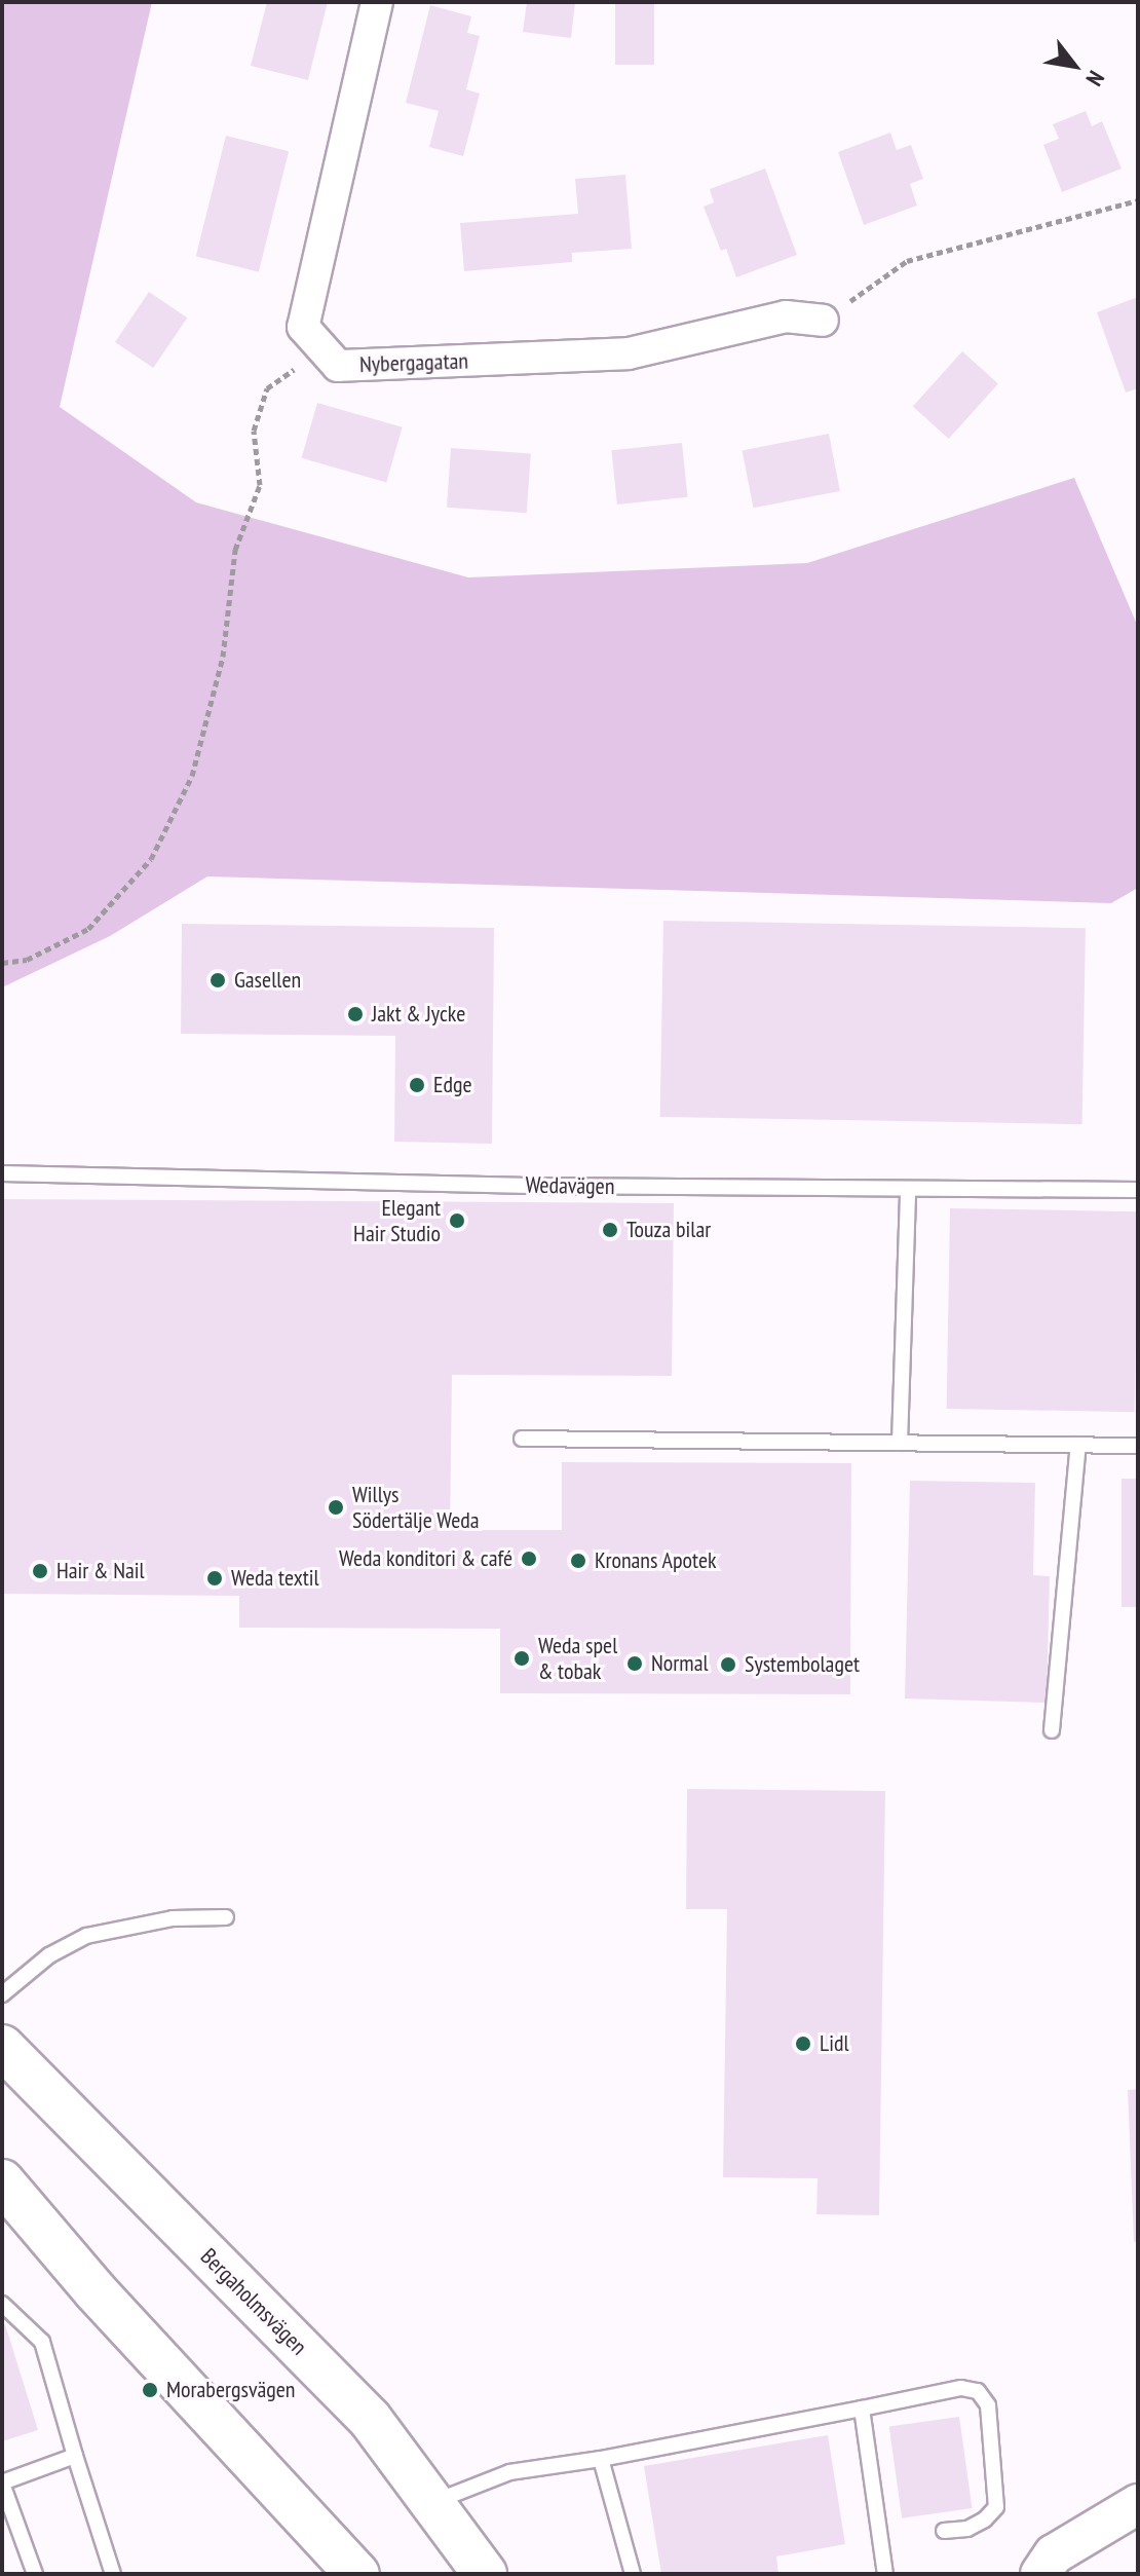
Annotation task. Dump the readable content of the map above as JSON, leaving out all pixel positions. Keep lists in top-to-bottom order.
{
  "streets": {
    "main road": ["Bergaholmsvägen"],
    "street": ["Nybergagatan"],
    "lane": ["Wedavägen"]
  },
  "places": [
    "Gasellen",
    "Jakt & Jycke",
    "Edge",
    "Elegant Hair Studio",
    "Touza bilar",
    "Willys Södertälje Weda",
    "Weda konditori & café",
    "Kronans Apotek",
    "Hair & Nail",
    "Weda textil",
    "Weda spel & tobak",
    "Normal",
    "Systembolaget",
    "Lidl",
    "Morabergsvägen"
  ],
  "north": "bottom right"
}
